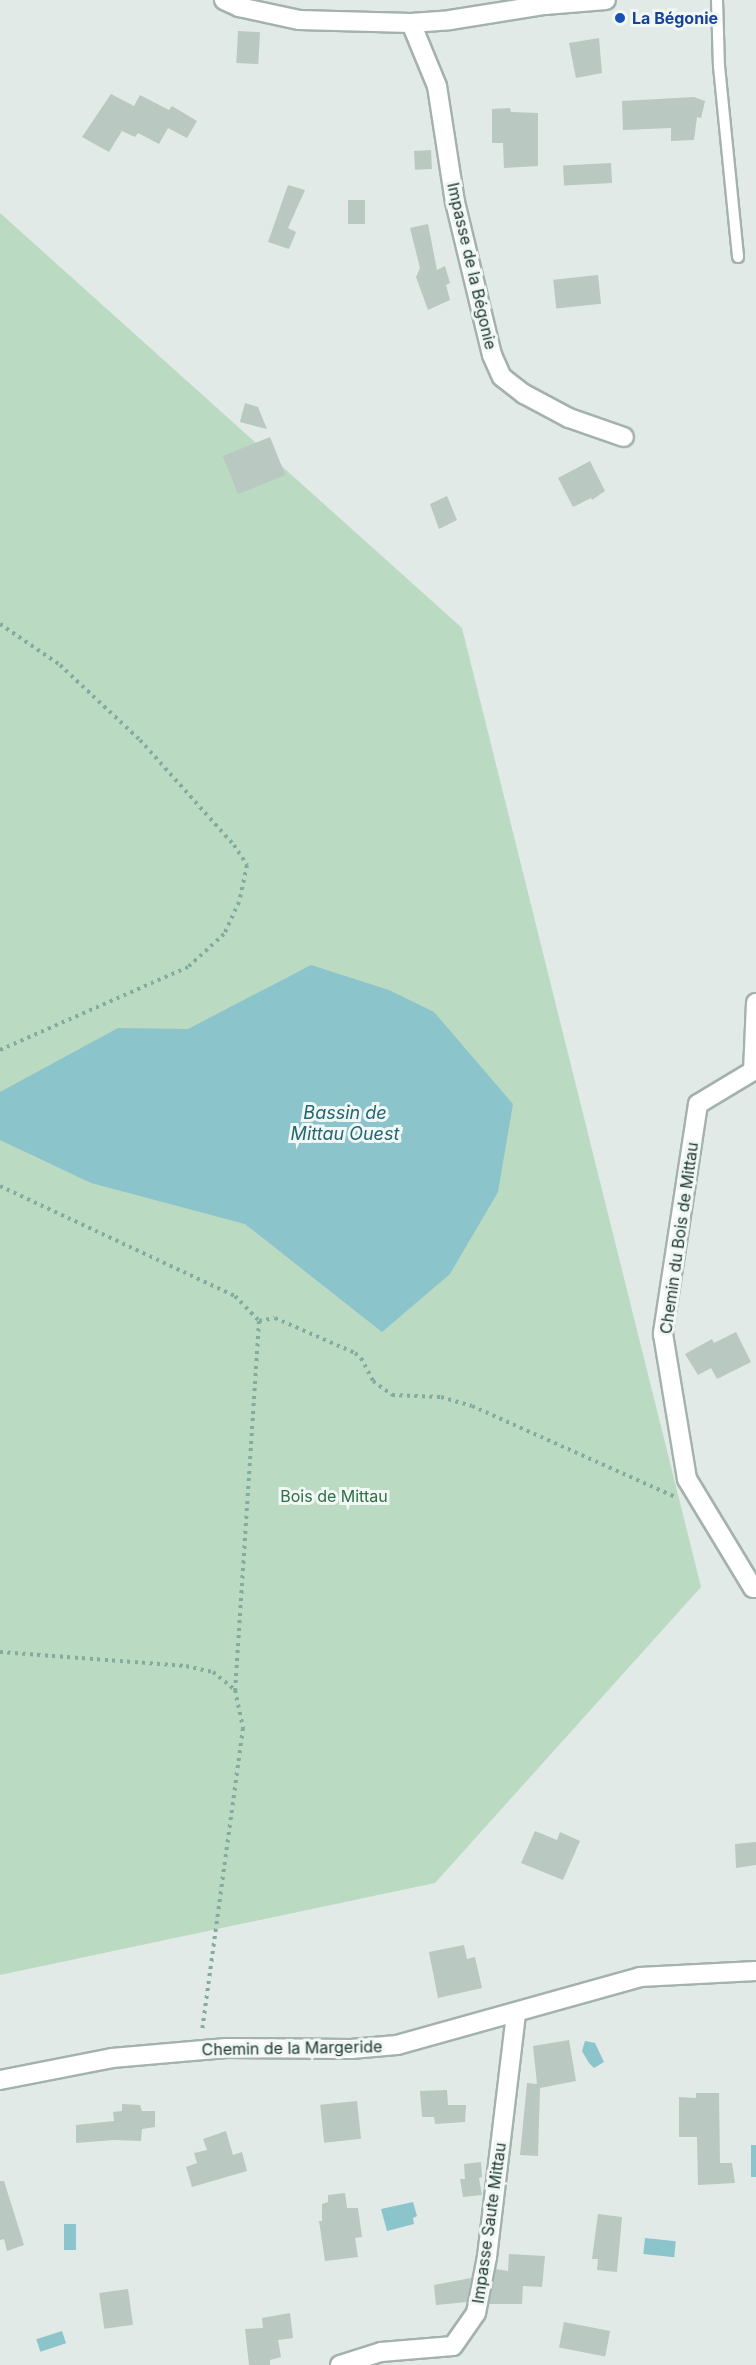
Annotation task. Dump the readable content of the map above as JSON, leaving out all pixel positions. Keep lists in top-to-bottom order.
{
  "streets": {
    "street": [
      "Impasse de la Bégonie",
      "Chemin du Bois de Mittau",
      "Chemin de la Margeride",
      "Impasse Saute Mittau"
    ]
  },
  "crossings": [
    ["Chemin de la Margeride", "Impasse Saute Mittau"]
  ],
  "water": ["Bassin de Mittau Ouest"],
  "parks": ["Bois de Mittau"],
  "places": ["La Bégonie"]
}
